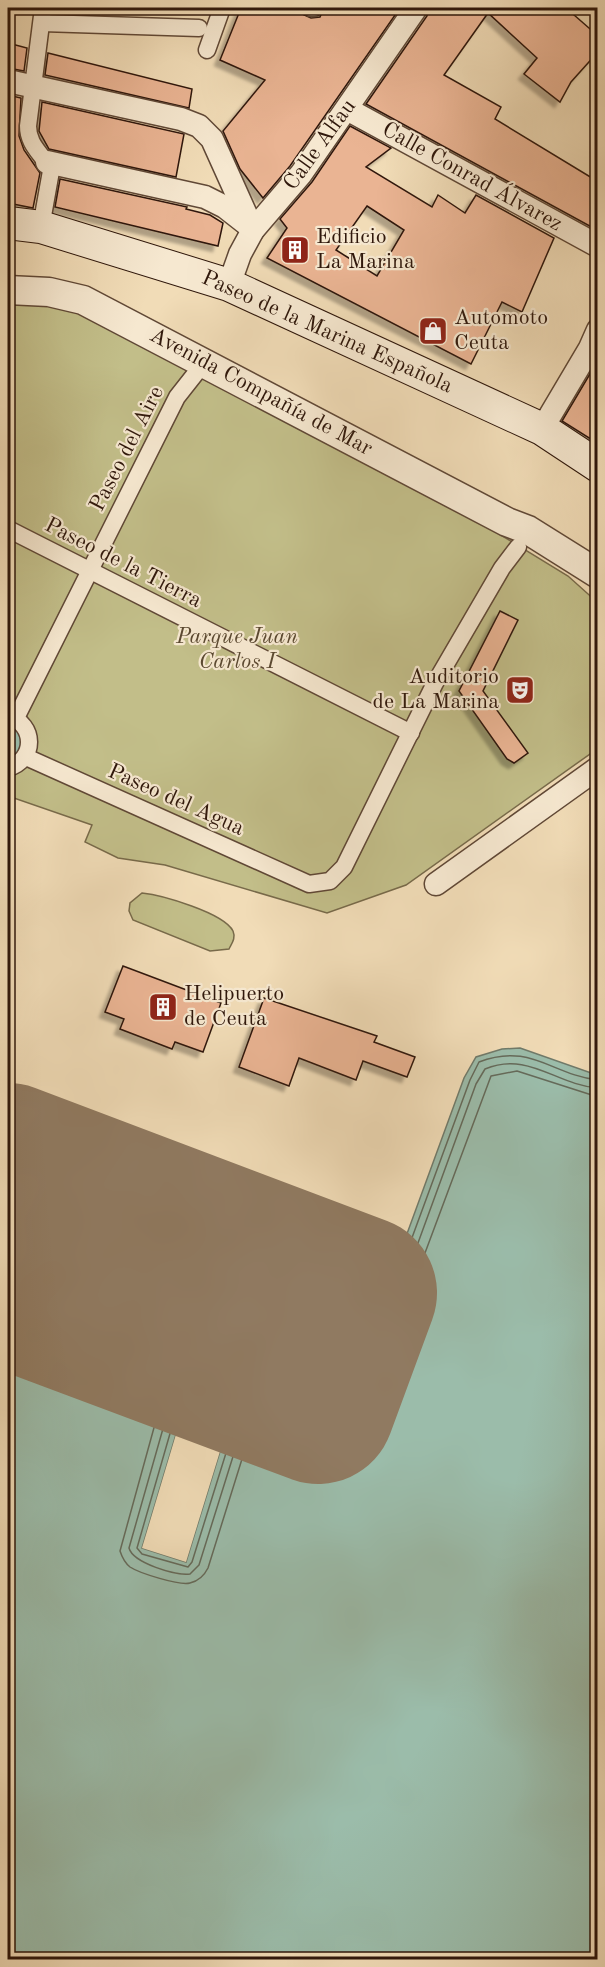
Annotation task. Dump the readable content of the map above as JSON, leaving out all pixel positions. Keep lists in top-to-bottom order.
{
  "streets": {
    "main road": ["Paseo de la Marina Española"],
    "street": [
      "Calle Alfau",
      "Calle Conrad Álvarez",
      "Avenida Compañía de Mar",
      "Paseo del Aire",
      "Paseo de la Tierra",
      "Paseo del Agua"
    ]
  },
  "crossings": [
    ["Calle Alfau", "Calle Conrad Álvarez"],
    ["Calle Alfau", "Paseo de la Marina Española"],
    ["Avenida Compañía de Mar", "Paseo del Aire"],
    ["Paseo del Aire", "Paseo de la Tierra"],
    ["Paseo del Aire", "Paseo del Agua"],
    ["Paseo de la Tierra", "Paseo del Agua"]
  ],
  "parks": ["Parque Juan Carlos I"],
  "places": {
    "building": ["Edificio La Marina", "Helipuerto de Ceuta"],
    "shop": ["Automoto Ceuta"],
    "theatre": ["Auditorio de La Marina"]
  }
}
